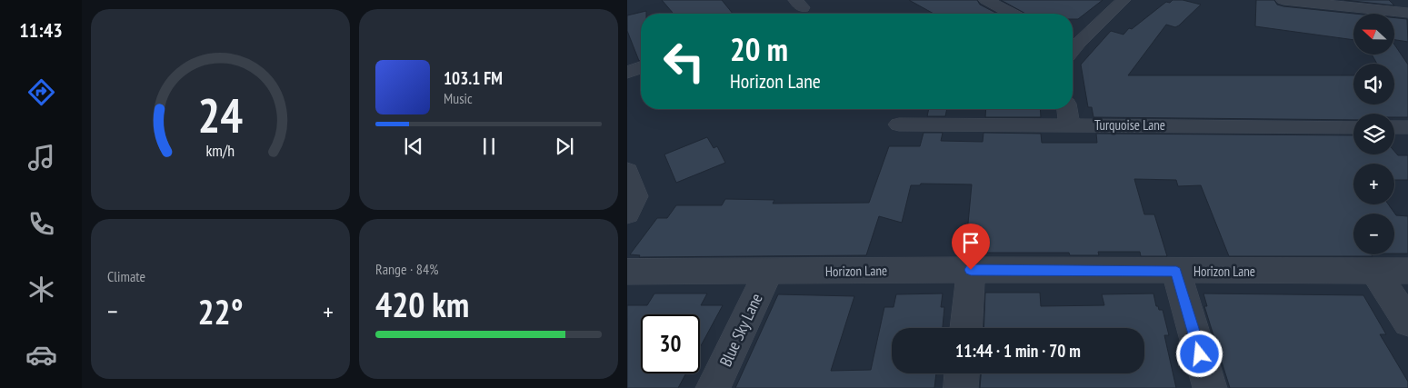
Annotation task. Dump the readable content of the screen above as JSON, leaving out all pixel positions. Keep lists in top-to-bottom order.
{
  "streets": {
    "street": ["Turquoise Lane", "Horizon Lane", "Blue Sky Lane"]
  },
  "crossings": [
    ["Horizon Lane", "Blue Sky Lane"]
  ],
  "north": "left",
  "page": {
    "tabs": "11:43",
    "map_buttons": ["+", "−"],
    "turn": ["20 m", "Horizon Lane"],
    "song": ["103.1 FM", "Music"],
    "tile": [
      "Climate",
      ["Range · 84%", "420 km"]
    ],
    "heat": ["−", "22°", "+"],
    "limit": "30",
    "trip": "11:44 · 1 min · 70 m",
    "gauge": ["24", "km/h"]
  }
}
